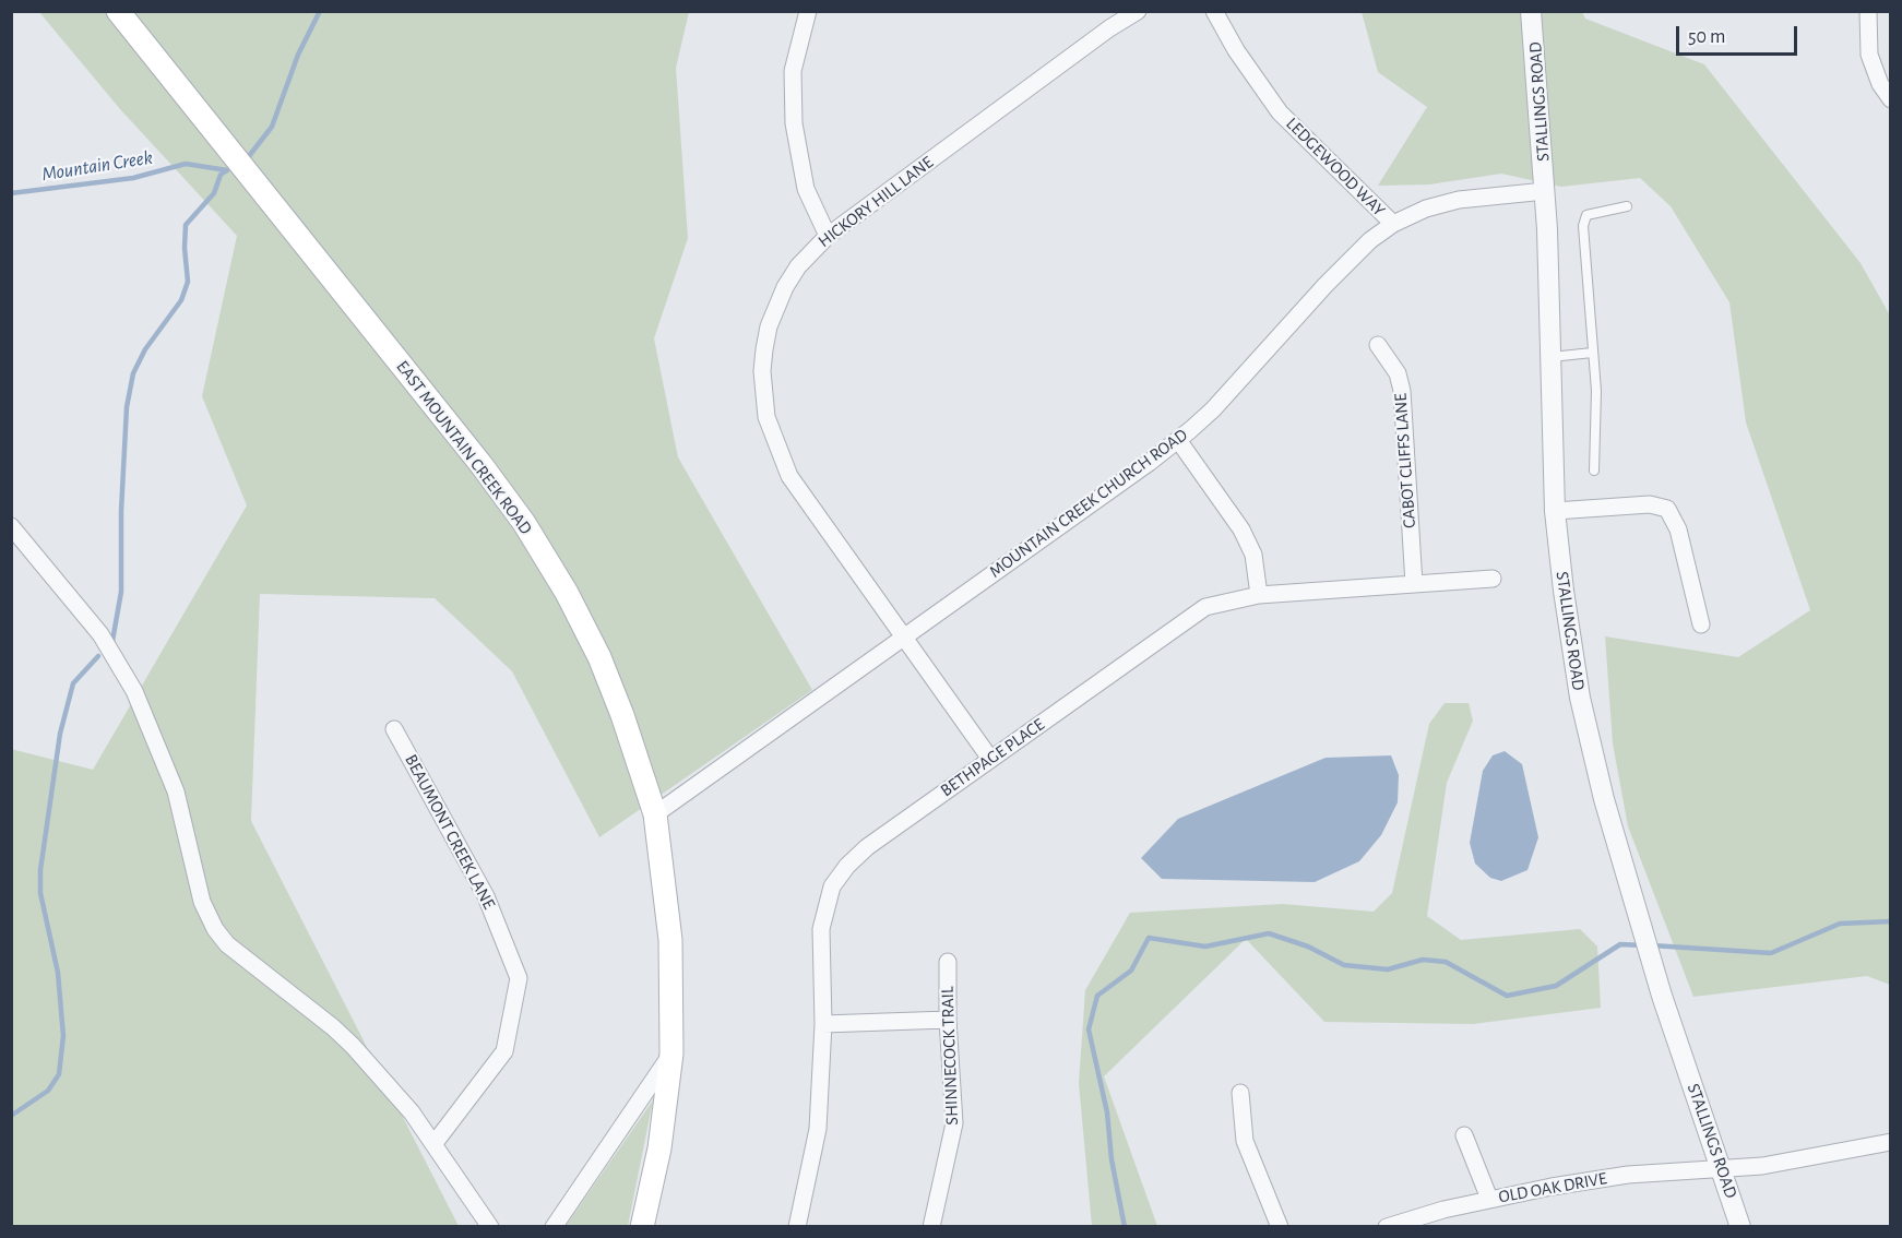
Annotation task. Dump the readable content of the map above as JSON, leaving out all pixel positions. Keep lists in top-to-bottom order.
{
  "streets": {
    "main road": ["EAST MOUNTAIN CREEK ROAD"],
    "street": [
      "STALLINGS ROAD",
      "LEDGEWOOD WAY",
      "HICKORY HILL LANE",
      "CABOT CLIFFS LANE",
      "MOUNTAIN CREEK CHURCH ROAD",
      "BETHPAGE PLACE",
      "BEAUMONT CREEK LANE",
      "SHINNECOCK TRAIL",
      "OLD OAK DRIVE"
    ]
  },
  "crossings": [
    ["STALLINGS ROAD", "MOUNTAIN CREEK CHURCH ROAD"],
    ["STALLINGS ROAD", "OLD OAK DRIVE"],
    ["LEDGEWOOD WAY", "MOUNTAIN CREEK CHURCH ROAD"],
    ["HICKORY HILL LANE", "MOUNTAIN CREEK CHURCH ROAD"],
    ["HICKORY HILL LANE", "BETHPAGE PLACE"],
    ["EAST MOUNTAIN CREEK ROAD", "MOUNTAIN CREEK CHURCH ROAD"],
    ["CABOT CLIFFS LANE", "BETHPAGE PLACE"]
  ],
  "water": ["Mountain Creek"],
  "scale_bar": "50 m"
}
